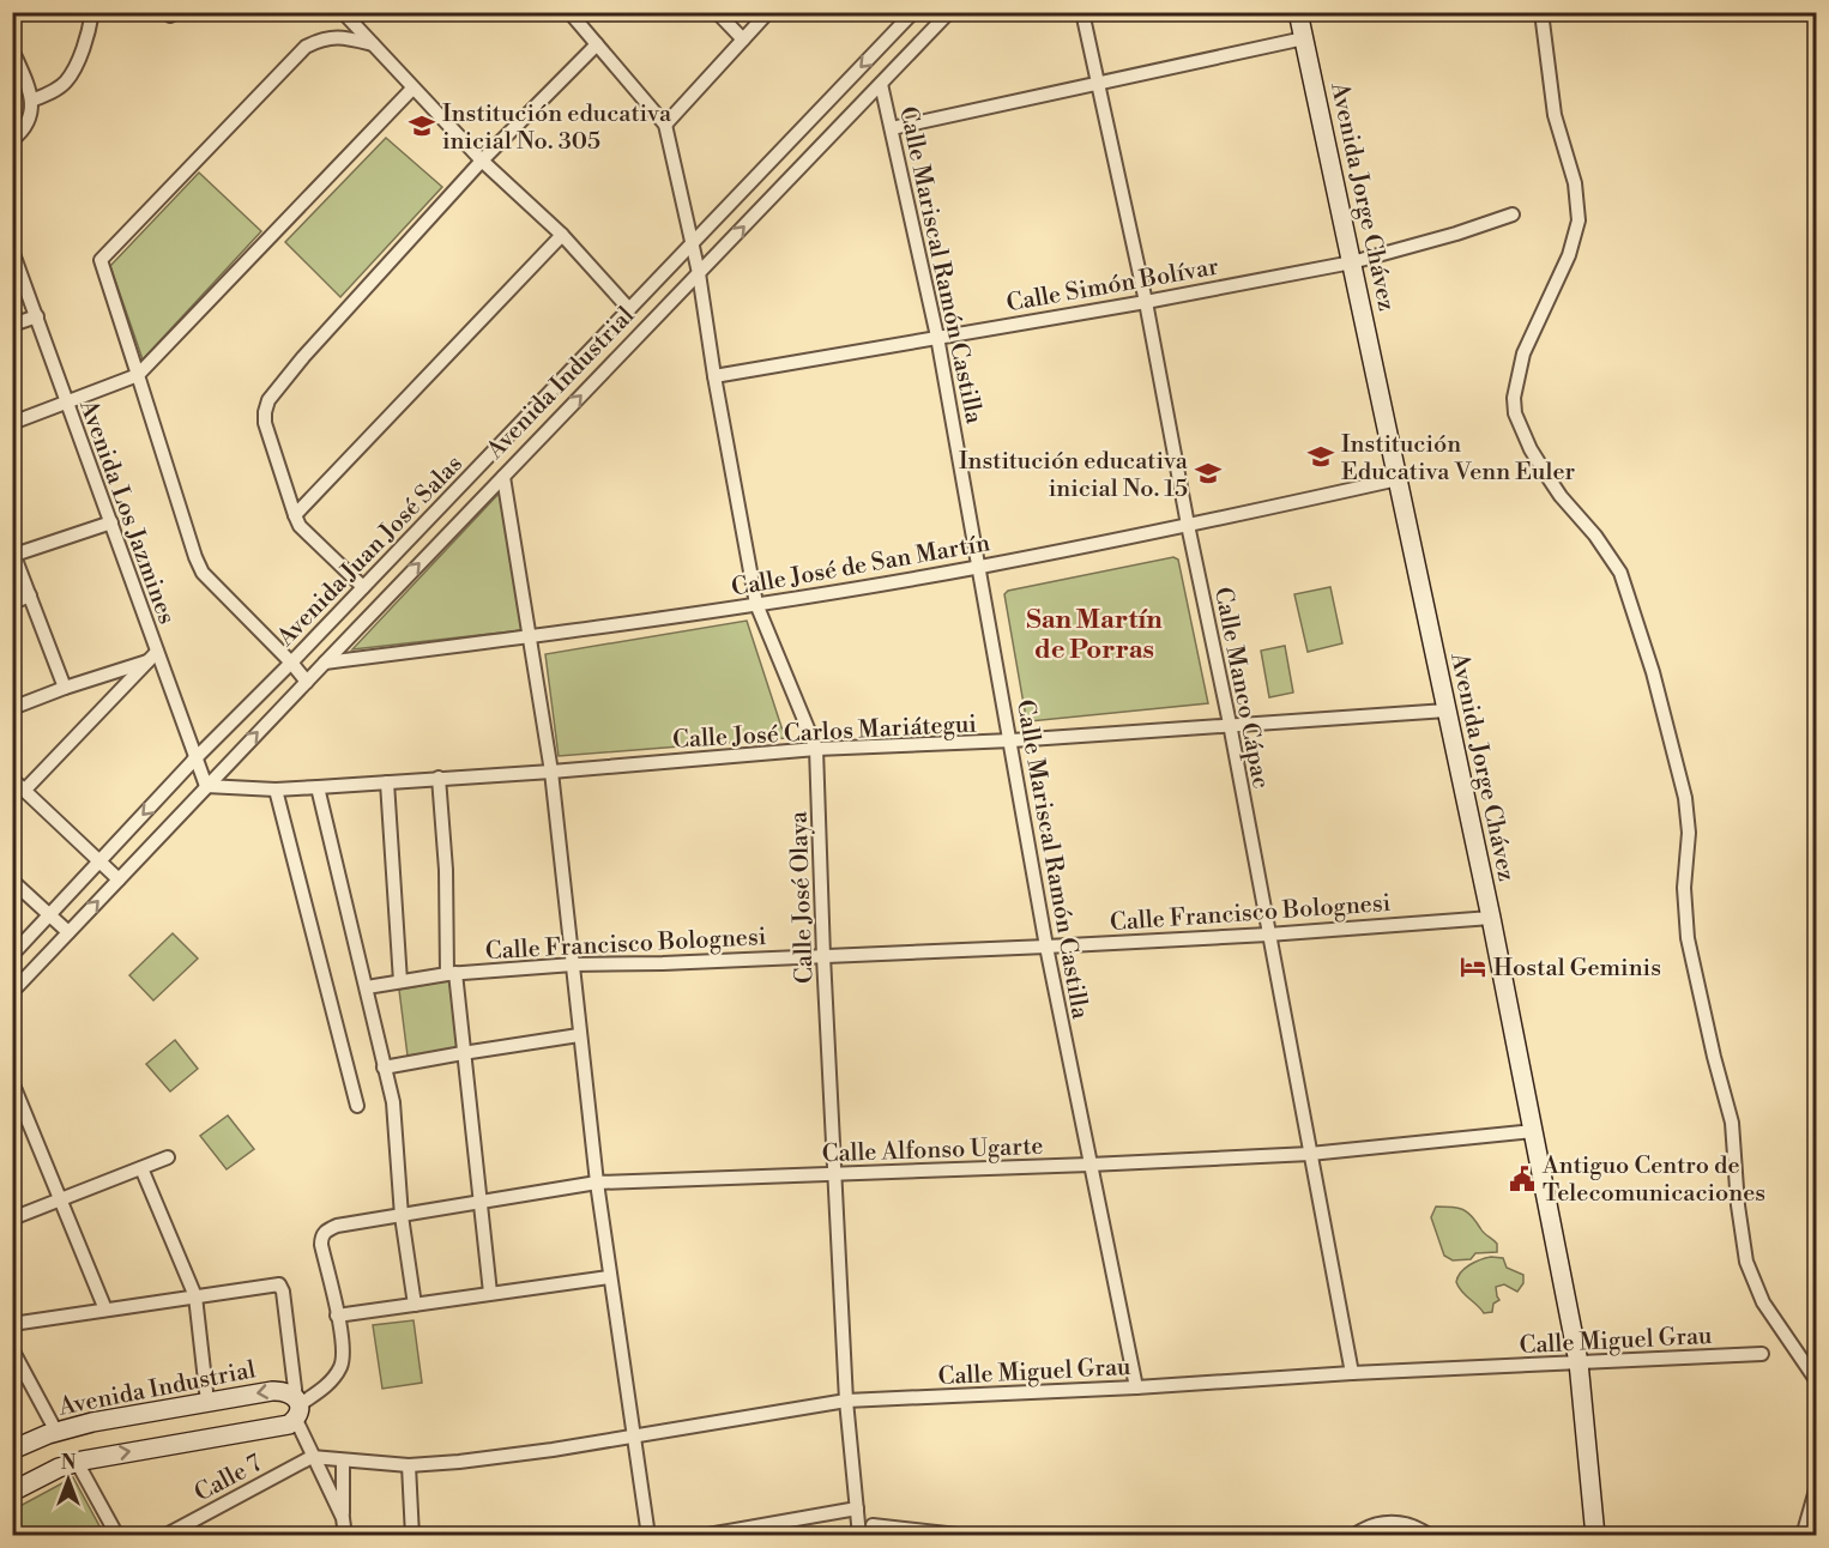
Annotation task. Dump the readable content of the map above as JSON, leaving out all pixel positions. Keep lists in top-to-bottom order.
{
  "streets": {
    "main road": ["Avenida Jorge Chávez", "Avenida Industrial"],
    "street": [
      "Calle Mariscal Ramón Castilla",
      "Calle Simón Bolívar",
      "Avenida Los Jazmines",
      "Avenida Juan José Salas",
      "Calle José de San Martín",
      "Calle Manco Cápac",
      "Calle José Carlos Mariátegui",
      "Calle José Olaya",
      "Calle Francisco Bolognesi",
      "Calle Alfonso Ugarte",
      "Calle Miguel Grau",
      "Calle 7"
    ]
  },
  "crossings": [
    ["Avenida Jorge Chávez", "Calle Simón Bolívar"],
    ["Avenida Jorge Chávez", "Calle José de San Martín"],
    ["Avenida Jorge Chávez", "Calle José Carlos Mariátegui"],
    ["Avenida Jorge Chávez", "Calle Francisco Bolognesi"],
    ["Avenida Jorge Chávez", "Calle Alfonso Ugarte"],
    ["Avenida Jorge Chávez", "Calle Miguel Grau"],
    ["Calle Mariscal Ramón Castilla", "Calle Simón Bolívar"],
    ["Calle Mariscal Ramón Castilla", "Avenida Industrial"],
    ["Calle Mariscal Ramón Castilla", "Calle José de San Martín"],
    ["Calle Mariscal Ramón Castilla", "Calle José Carlos Mariátegui"],
    ["Calle Mariscal Ramón Castilla", "Calle Francisco Bolognesi"],
    ["Calle Mariscal Ramón Castilla", "Calle Alfonso Ugarte"],
    ["Calle Mariscal Ramón Castilla", "Calle Miguel Grau"],
    ["Calle Simón Bolívar", "Calle Manco Cápac"],
    ["Calle Simón Bolívar", "Calle José Olaya"],
    ["Avenida Industrial", "Avenida Los Jazmines"],
    ["Avenida Industrial", "Calle José de San Martín"],
    ["Avenida Industrial", "Calle José Carlos Mariátegui"],
    ["Avenida Industrial", "Calle José Olaya"],
    ["Avenida Los Jazmines", "Avenida Juan José Salas"],
    ["Avenida Los Jazmines", "Calle José Carlos Mariátegui"],
    ["Avenida Juan José Salas", "Calle José Olaya"],
    ["Calle José de San Martín", "Calle Manco Cápac"],
    ["Calle José de San Martín", "Calle José Olaya"],
    ["Calle Manco Cápac", "Calle José Carlos Mariátegui"],
    ["Calle Manco Cápac", "Calle Francisco Bolognesi"],
    ["Calle Manco Cápac", "Calle Alfonso Ugarte"],
    ["Calle Manco Cápac", "Calle Miguel Grau"],
    ["Calle José Carlos Mariátegui", "Calle José Olaya"],
    ["Calle José Olaya", "Calle Francisco Bolognesi"],
    ["Calle José Olaya", "Calle Alfonso Ugarte"],
    ["Calle José Olaya", "Calle Miguel Grau"],
    ["Calle Miguel Grau", "Calle 7"]
  ],
  "one_way": ["Avenida Industrial"],
  "districts": ["San Martín de Porras"],
  "places": {
    "school or university": ["Institución educativa inicial No. 305", "Institución Educativa Venn Euler", "Institución educativa inicial No. 15"],
    "hotel": ["Hostal Geminis"],
    "public building": ["Antiguo Centro de Telecomunicaciones"]
  },
  "north": "top"
}
